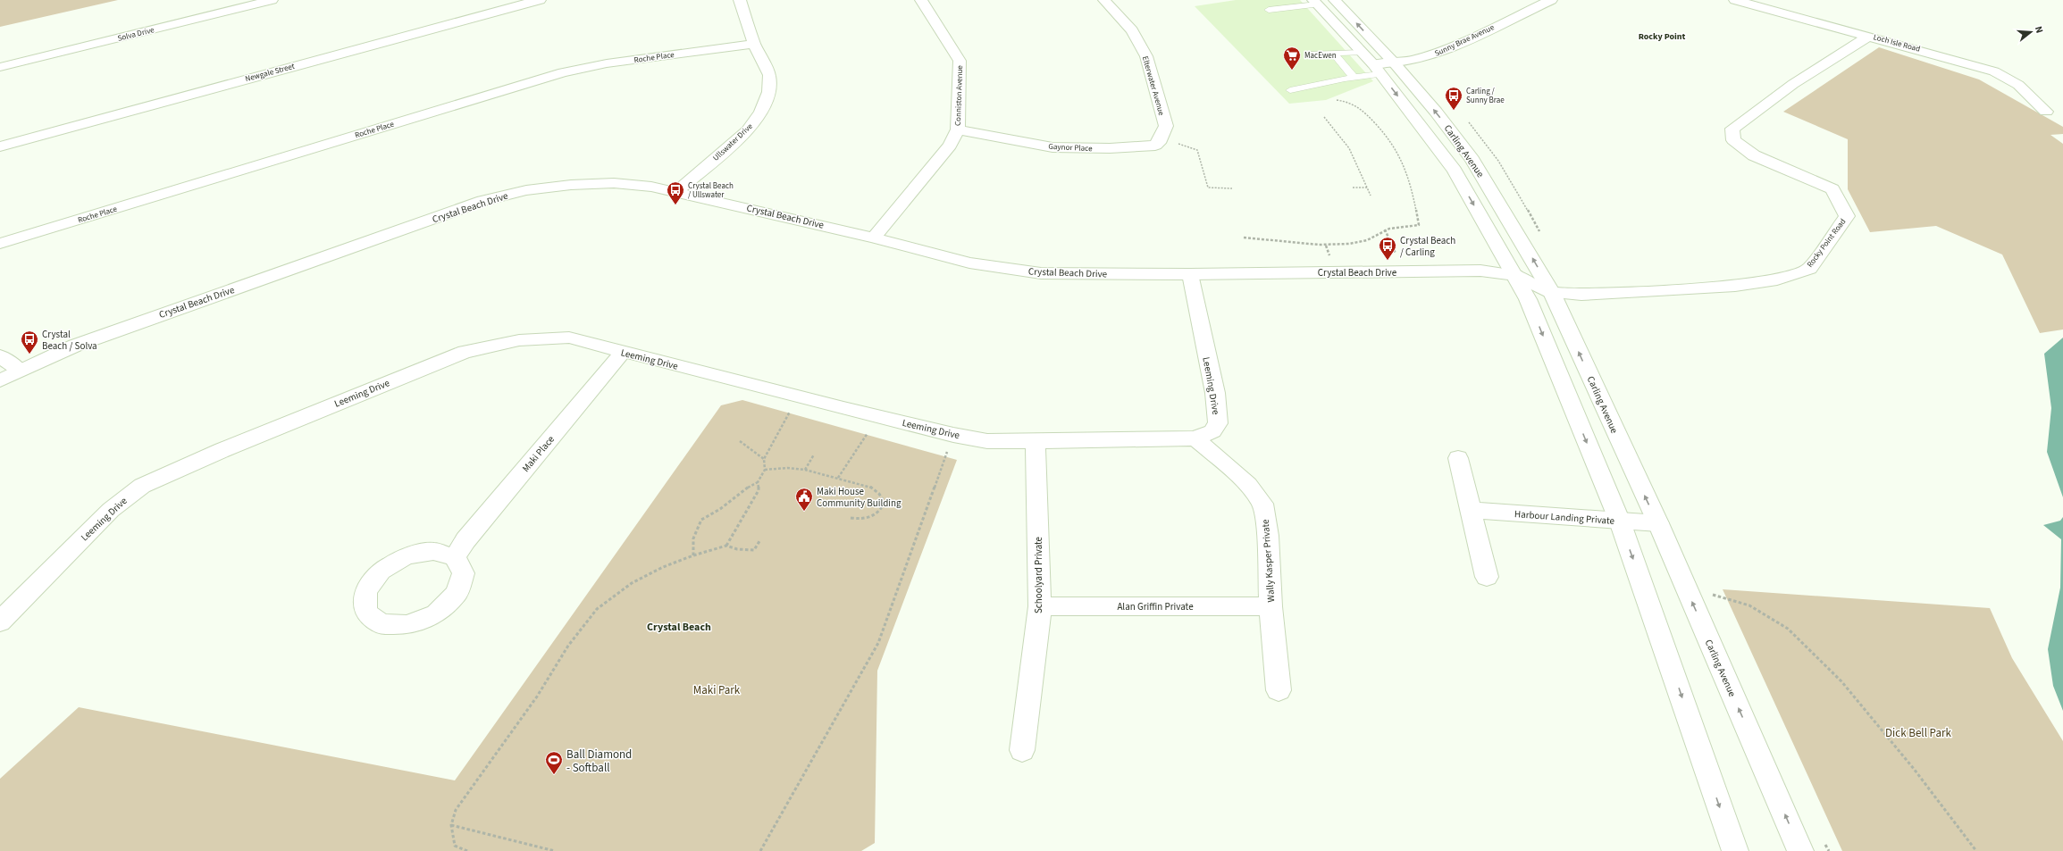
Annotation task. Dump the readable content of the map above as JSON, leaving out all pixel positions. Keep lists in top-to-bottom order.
{
  "streets": {
    "street": [
      "Solva Drive",
      "Sunny Brae Avenue",
      "Loch Isle Road",
      "Roche Place",
      "Newgale Street",
      "Elterwater Avenue",
      "Conniston Avenue",
      "Ullswater Drive",
      "Gaynor Place",
      "Carling Avenue",
      "Crystal Beach Drive",
      "Rocky Point Road",
      "Leeming Drive",
      "Maki Place",
      "Harbour Landing Private",
      "Wally Kasper Private",
      "Schoolyard Private",
      "Alan Griffin Private"
    ]
  },
  "crossings": [
    ["Sunny Brae Avenue", "Carling Avenue"],
    ["Loch Isle Road", "Rocky Point Road"],
    ["Roche Place", "Ullswater Drive"],
    ["Elterwater Avenue", "Gaynor Place"],
    ["Conniston Avenue", "Gaynor Place"],
    ["Conniston Avenue", "Crystal Beach Drive"],
    ["Ullswater Drive", "Crystal Beach Drive"],
    ["Carling Avenue", "Crystal Beach Drive"],
    ["Carling Avenue", "Rocky Point Road"],
    ["Carling Avenue", "Harbour Landing Private"],
    ["Crystal Beach Drive", "Rocky Point Road"],
    ["Crystal Beach Drive", "Leeming Drive"],
    ["Leeming Drive", "Maki Place"],
    ["Leeming Drive", "Wally Kasper Private"],
    ["Leeming Drive", "Schoolyard Private"],
    ["Wally Kasper Private", "Alan Griffin Private"],
    ["Schoolyard Private", "Alan Griffin Private"]
  ],
  "districts": ["Rocky Point", "Crystal Beach"],
  "parks": ["Maki Park", "Dick Bell Park"],
  "places": {
    "supermarket": ["MacEwen"],
    "bus stop": [
      "Carling / Sunny Brae",
      "Crystal Beach / Ullswater",
      "Crystal Beach / Carling",
      "Crystal Beach / Solva"
    ],
    "public building": ["Maki House Community Building"],
    "sports": ["Ball Diamond - Softball"]
  },
  "north": "right"
}
